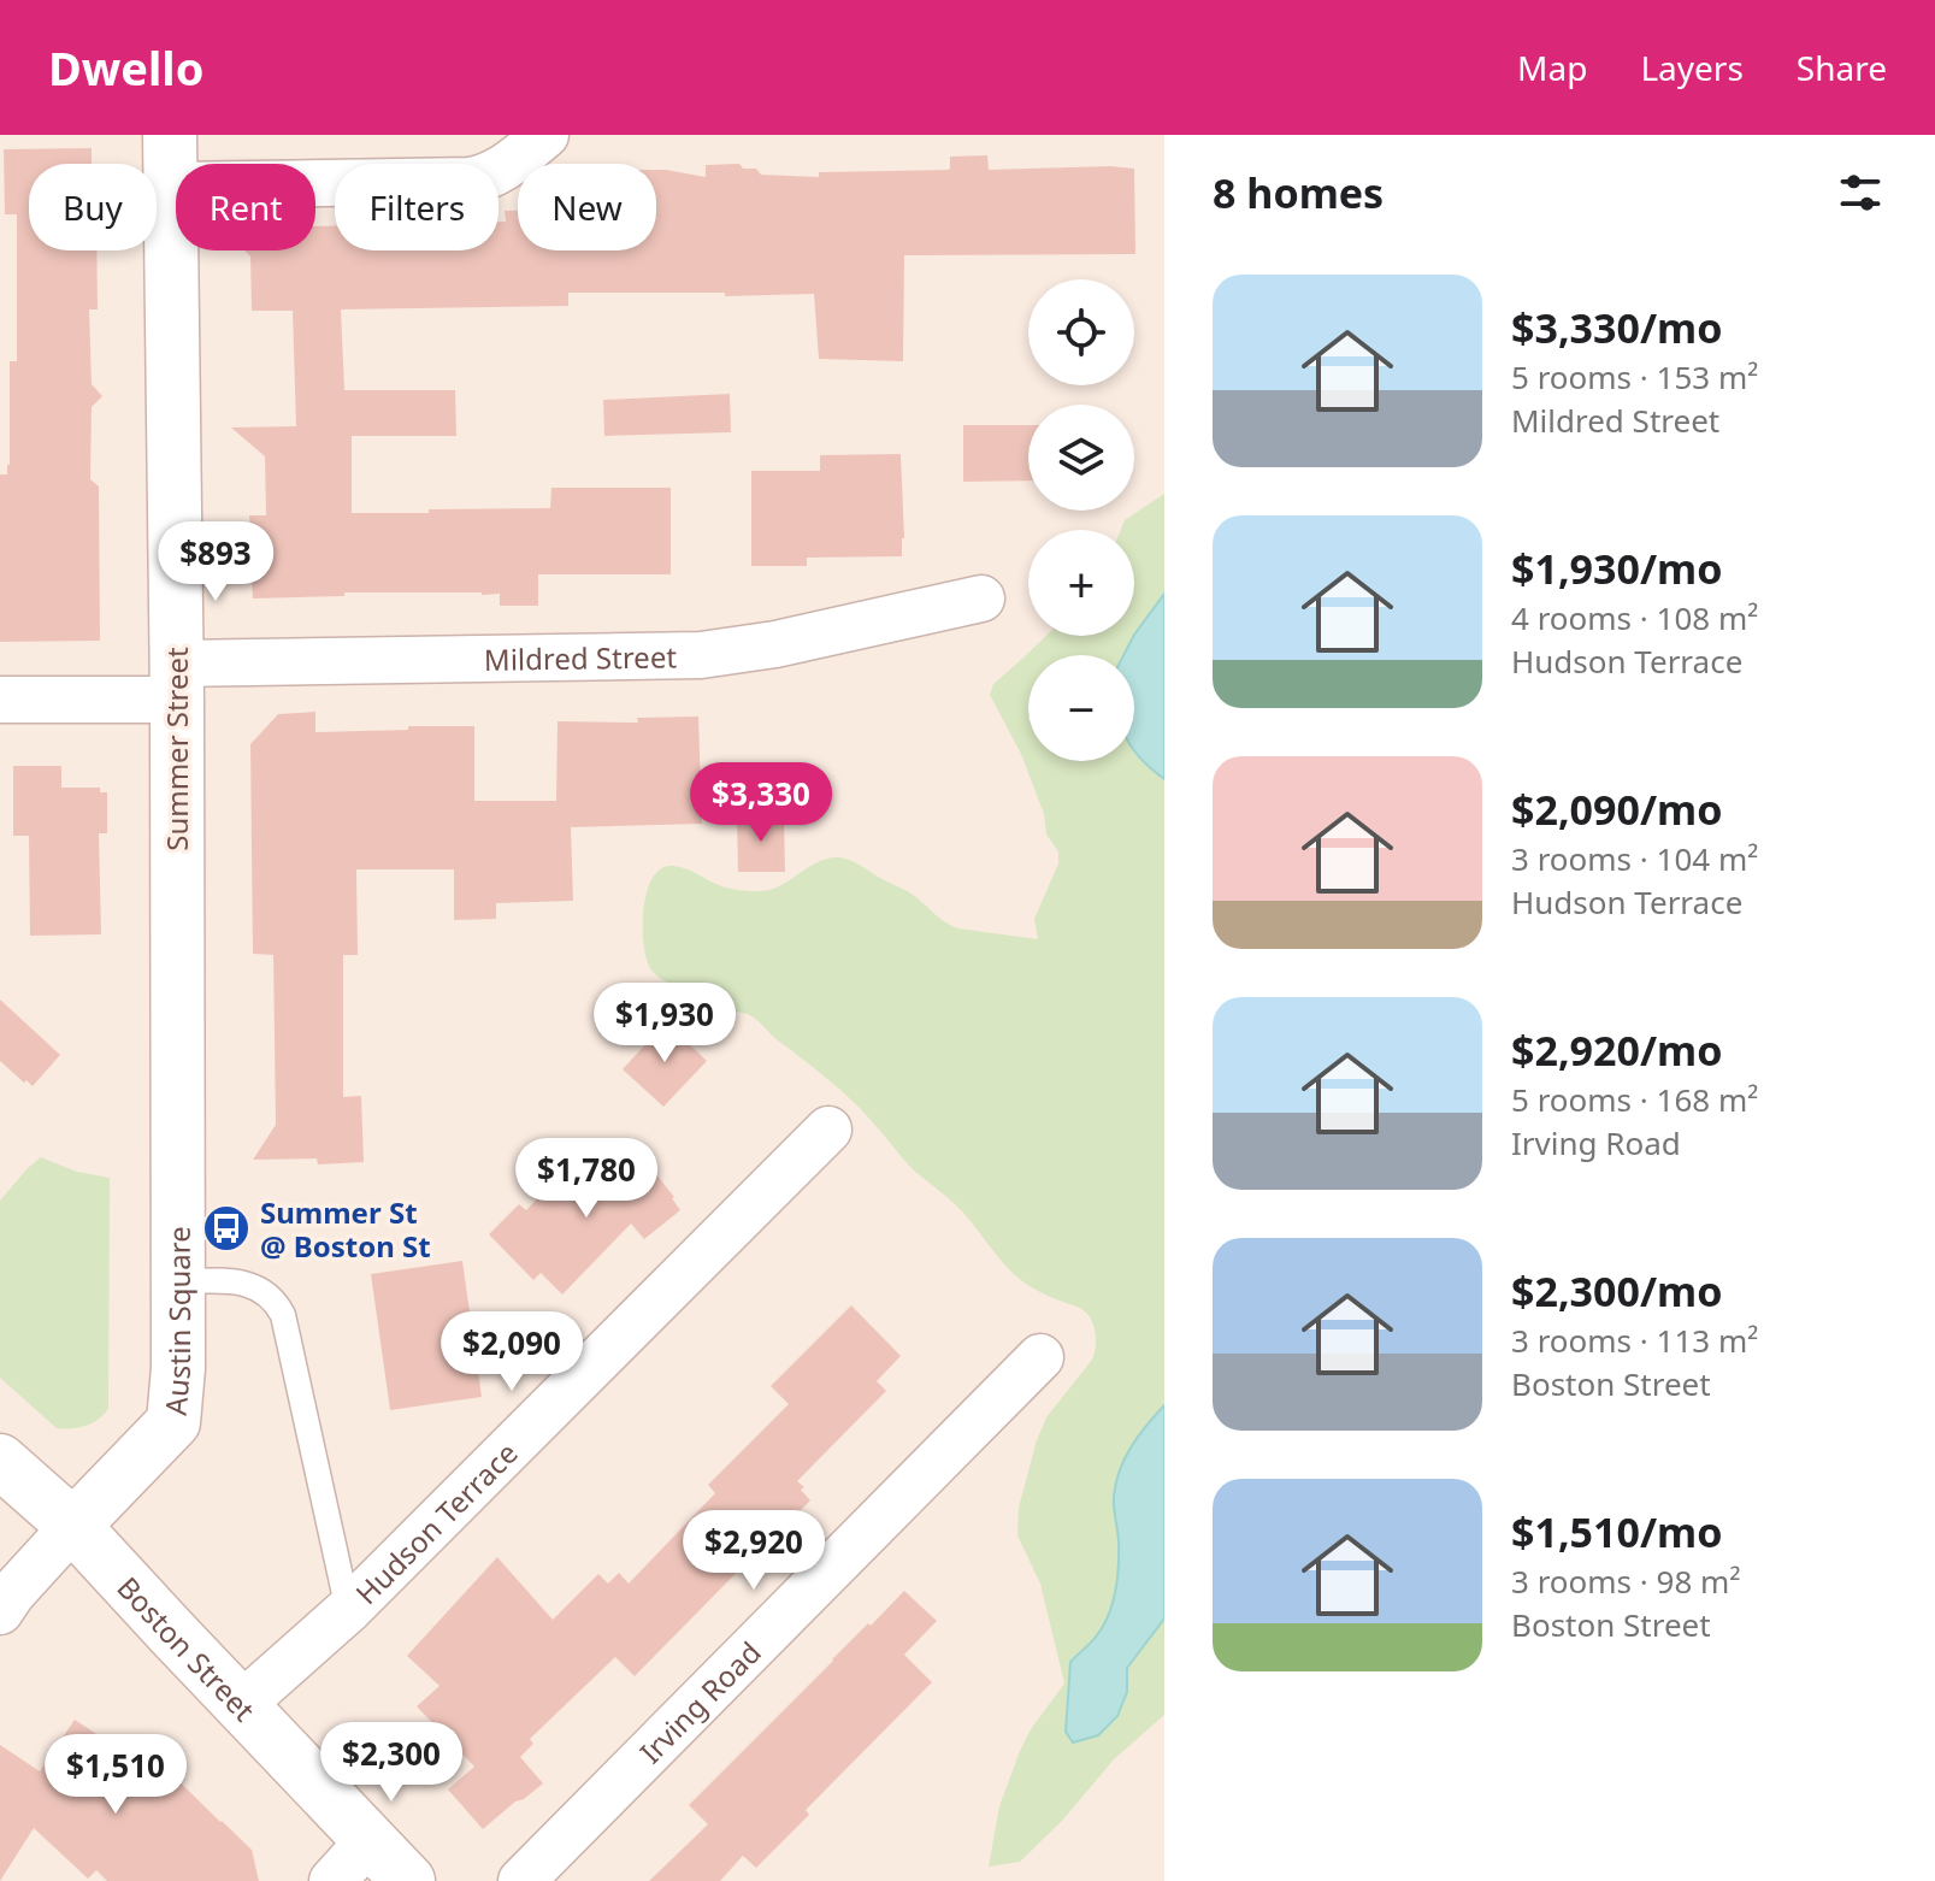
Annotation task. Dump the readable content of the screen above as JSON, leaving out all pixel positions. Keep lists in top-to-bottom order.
{
  "streets": {
    "main road": ["Summer Street", "Austin Square", "Boston Street"],
    "street": ["Mildred Street", "Hudson Terrace", "Irving Road"]
  },
  "crossings": [
    ["Mildred Street", "Summer Street"],
    ["Summer Street", "Austin Square"],
    ["Austin Square", "Boston Street"],
    ["Hudson Terrace", "Boston Street"]
  ],
  "places": {
    "bus stop": ["Summer St @ Boston St"]
  },
  "page": {
    "header": "Dwello",
    "nav": ["Map", "Layers", "Share"],
    "heading": "8 homes",
    "chip": [
      "Buy",
      "Rent",
      "Filters",
      "New"
    ],
    "list": [
      {
        "name": "$3,330/mo",
        "note": "5 rooms · 153 m² · Mildred Street"
      },
      {
        "name": "$1,930/mo",
        "note": "4 rooms · 108 m² · Hudson Terrace"
      },
      {
        "name": "$2,090/mo",
        "note": "3 rooms · 104 m² · Hudson Terrace"
      },
      {
        "name": "$2,920/mo",
        "note": "5 rooms · 168 m² · Irving Road"
      },
      {
        "name": "$2,300/mo",
        "note": "3 rooms · 113 m² · Boston Street"
      },
      {
        "name": "$1,510/mo",
        "note": "3 rooms · 98 m² · Boston Street"
      }
    ],
    "map_buttons": ["+", "−"],
    "price": [
      "$893",
      "$3,330",
      "$1,930",
      "$1,780",
      "$2,090",
      "$2,920",
      "$2,300",
      "$1,510"
    ]
  }
}
